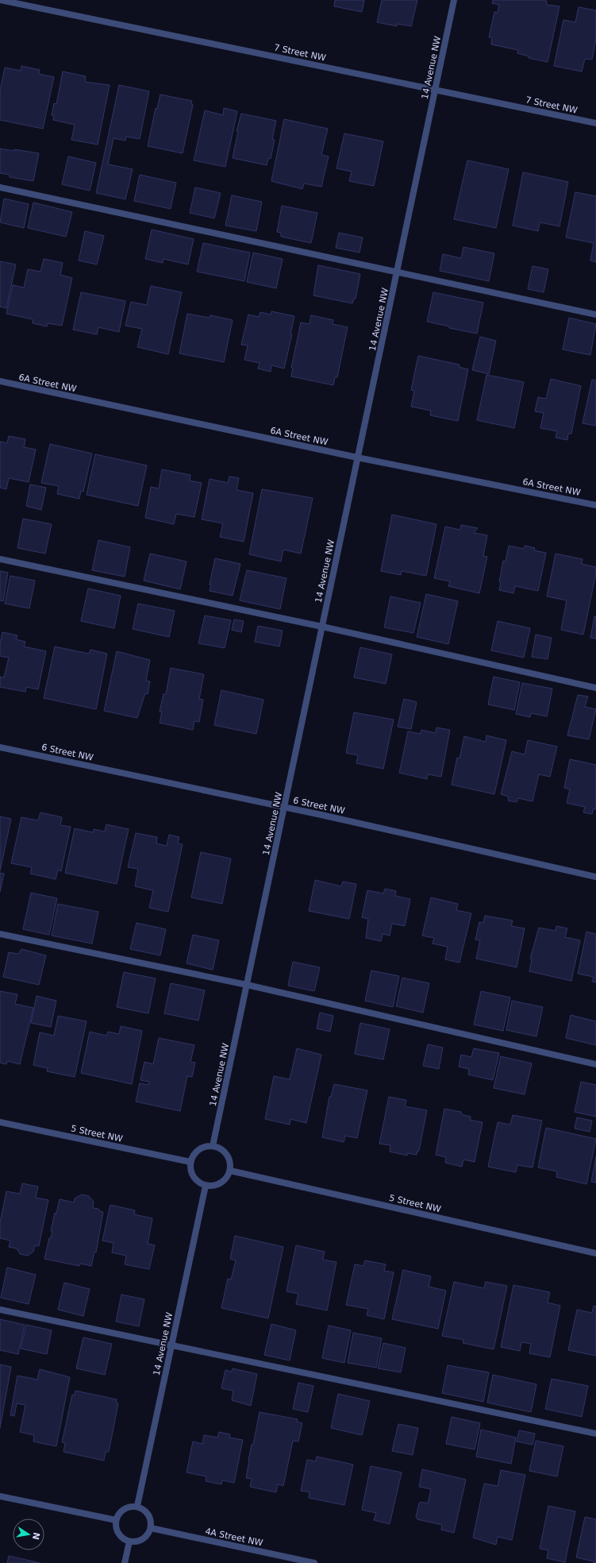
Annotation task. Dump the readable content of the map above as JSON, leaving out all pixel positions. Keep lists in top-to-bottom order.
{
  "streets": {
    "street": [
      "7 Street NW",
      "14 Avenue NW",
      "6A Street NW",
      "6 Street NW",
      "5 Street NW",
      "4A Street NW"
    ]
  },
  "crossings": [
    ["7 Street NW", "14 Avenue NW"],
    ["14 Avenue NW", "6A Street NW"],
    ["14 Avenue NW", "6 Street NW"],
    ["14 Avenue NW", "5 Street NW"],
    ["14 Avenue NW", "4A Street NW"]
  ],
  "north": "right"
}
